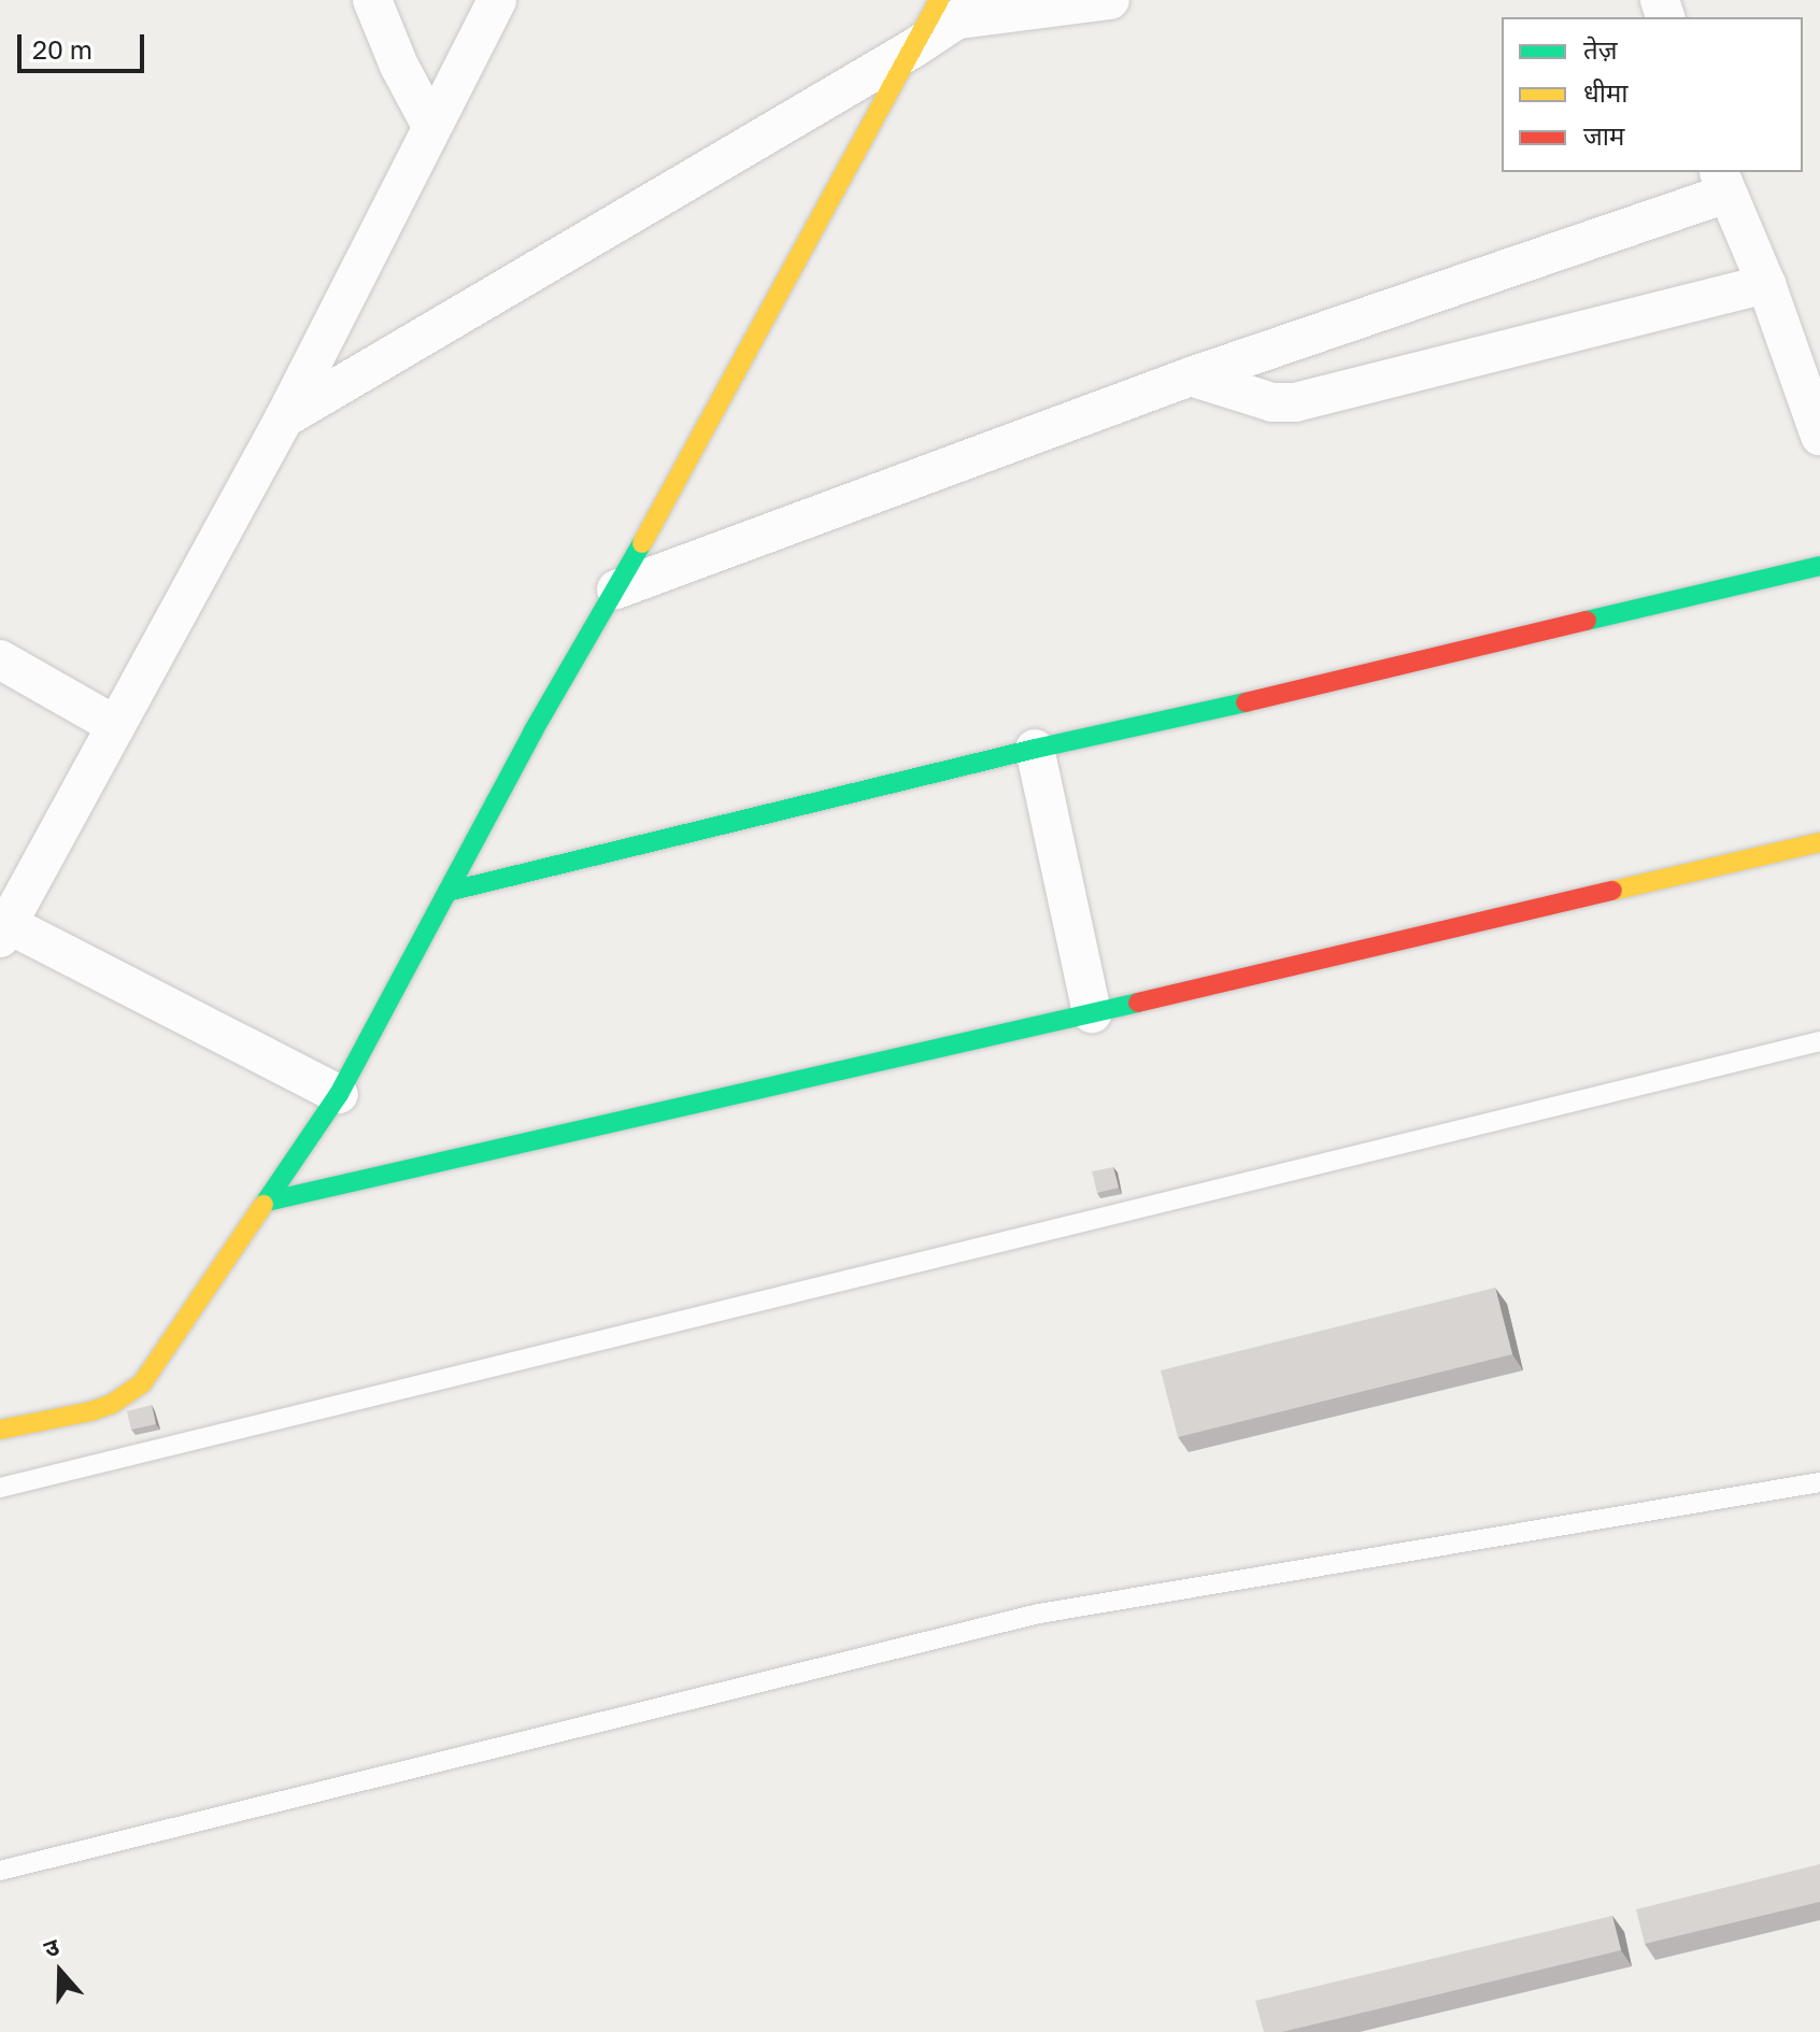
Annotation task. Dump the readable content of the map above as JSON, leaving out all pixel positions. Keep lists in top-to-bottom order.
{
  "legend": ["तेज़", "धीमा", "जाम"],
  "scale_bar": "20 m",
  "north": "top"
}
